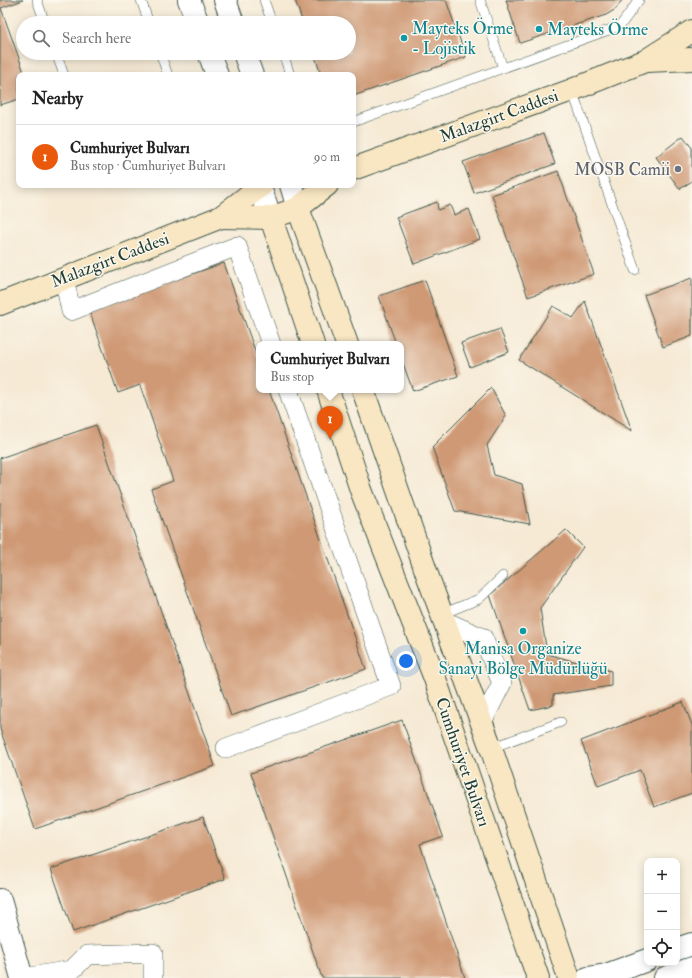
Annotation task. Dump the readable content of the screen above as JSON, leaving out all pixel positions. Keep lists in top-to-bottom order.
{
  "streets": {
    "main road": ["Malazgirt Caddesi", "Cumhuriyet Bulvarı"]
  },
  "places": [
    "Mayteks Örme",
    "Mayteks Örme - Lojistik",
    "MOSB Camii",
    "Manisa Organize Sanayi Bölge Müdürlüğü"
  ],
  "page": {
    "search": "Search here",
    "heading": "Nearby",
    "list": [
      {
        "mark": "1",
        "name": "Cumhuriyet Bulvarı",
        "note": "Bus stop · Cumhuriyet Bulvarı",
        "value": "90 m"
      }
    ],
    "popup": ["Cumhuriyet Bulvarı", "Bus stop"],
    "pins": "1",
    "map_buttons": ["+", "−"]
  }
}
